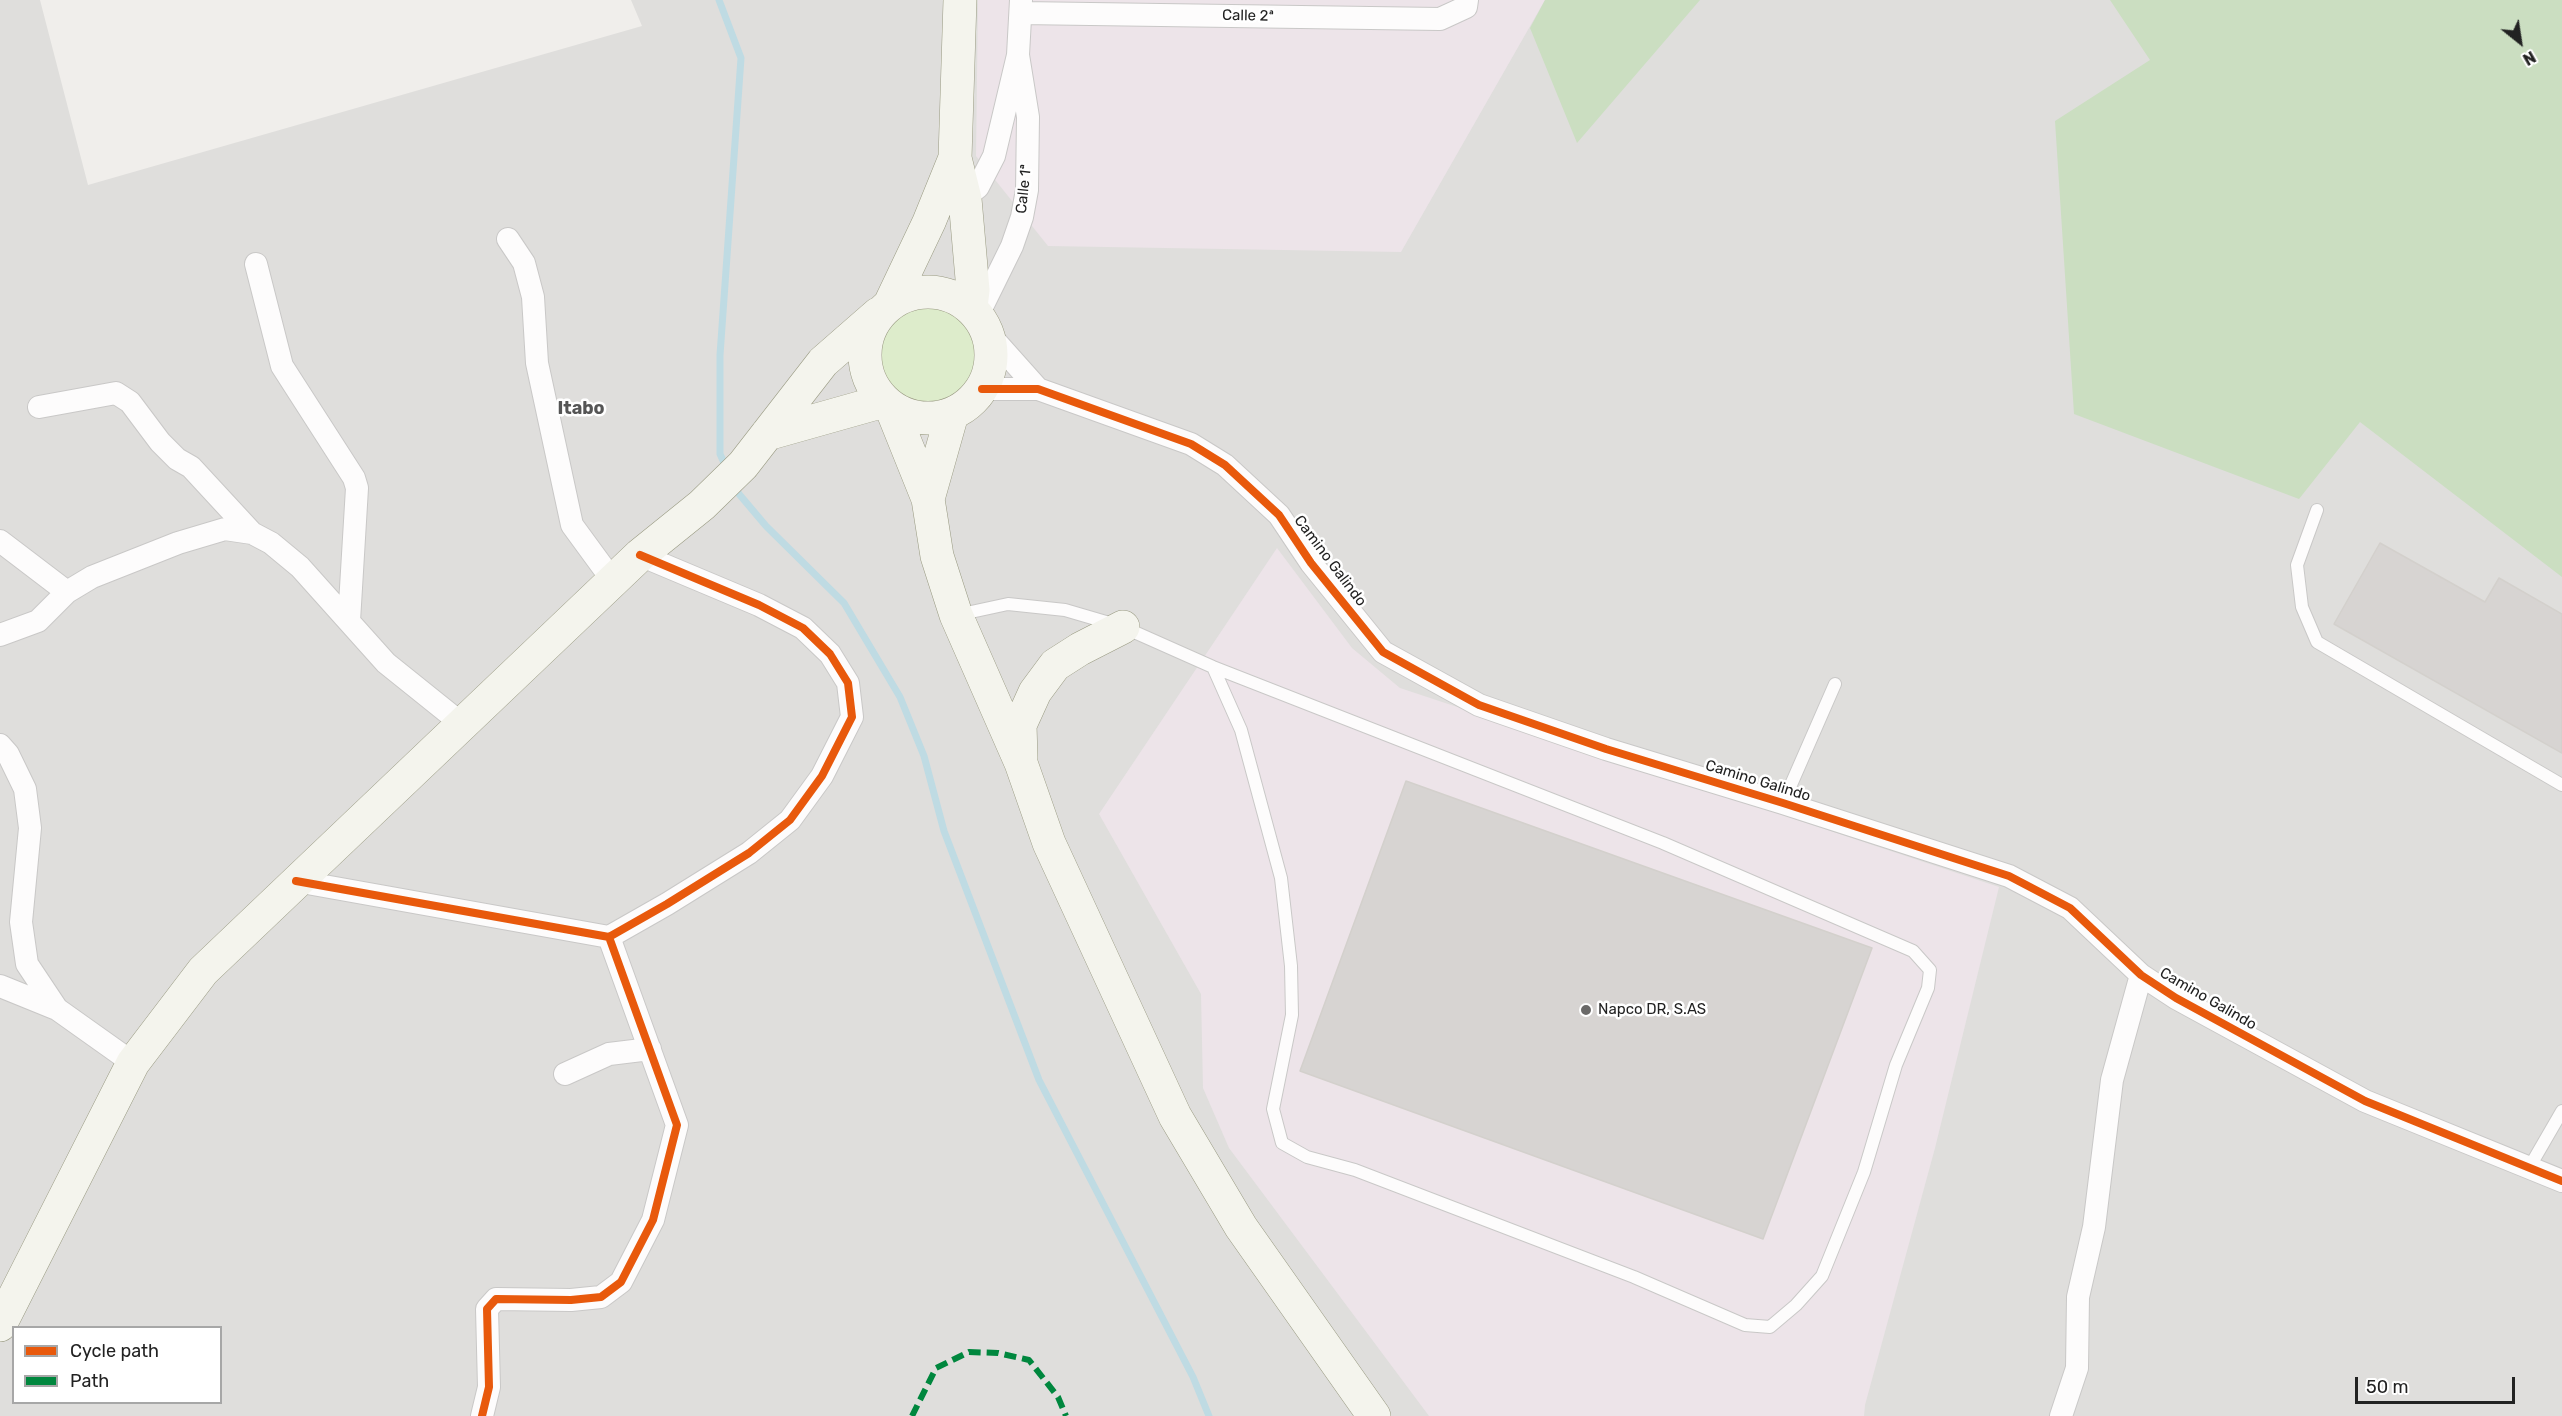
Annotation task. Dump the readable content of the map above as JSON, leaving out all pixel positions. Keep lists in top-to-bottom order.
{
  "streets": {
    "street": ["Calle 2ª", "Calle 1ª", "Camino Galindo"]
  },
  "crossings": [
    ["Calle 2ª", "Calle 1ª"],
    ["Calle 1ª", "Camino Galindo"]
  ],
  "districts": ["Itabo"],
  "places": ["Napco DR, S.AS"],
  "legend": ["Cycle path", "Path"],
  "scale_bar": "50 m",
  "north": "bottom right"
}
